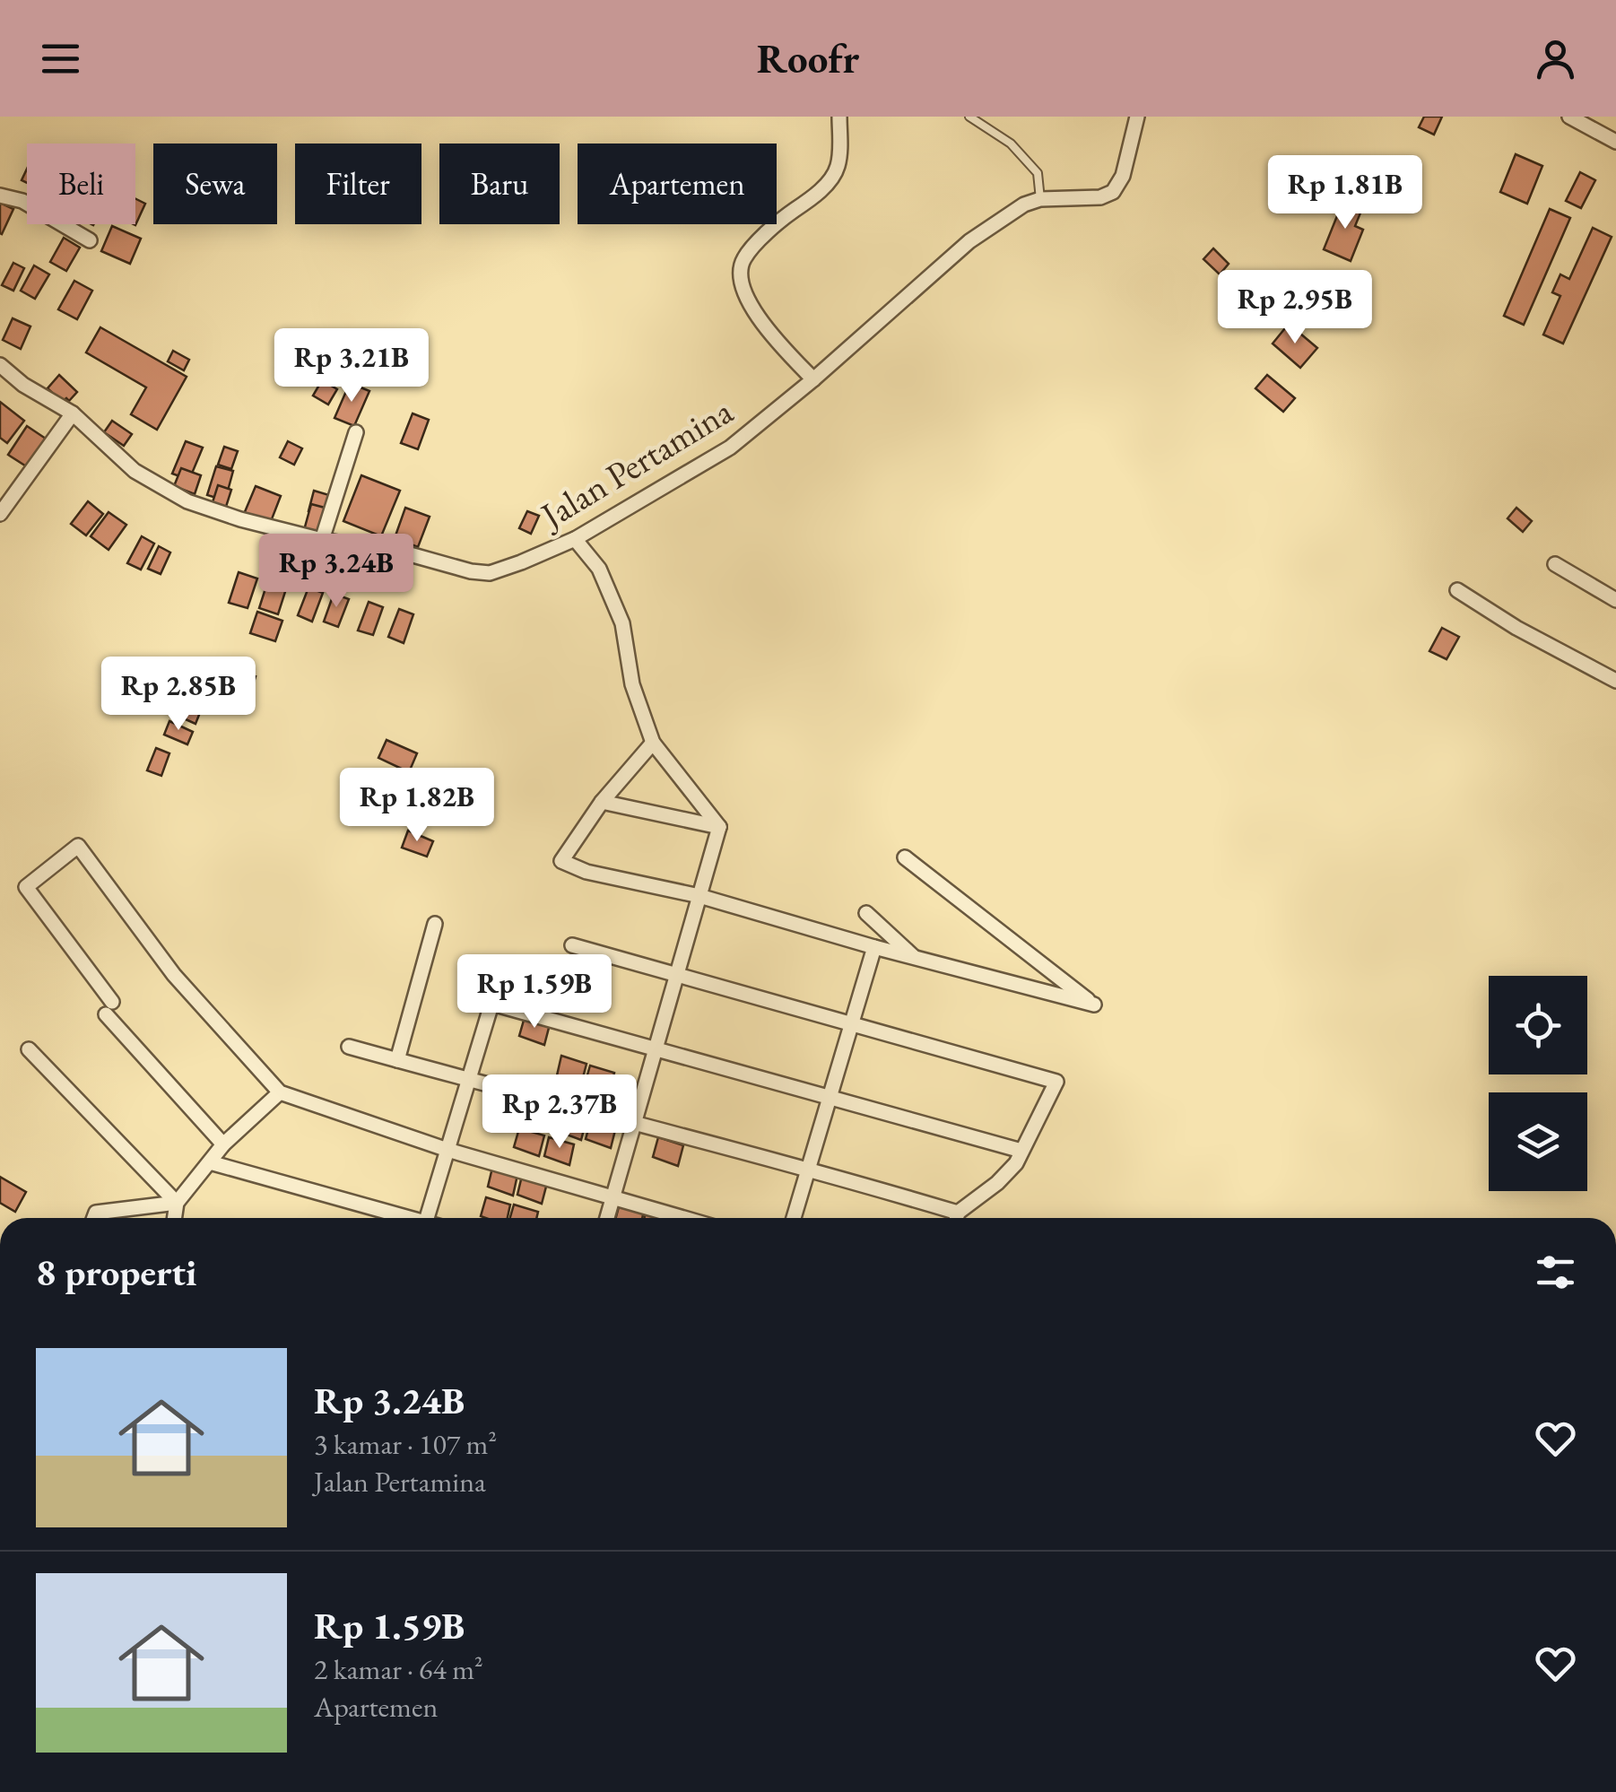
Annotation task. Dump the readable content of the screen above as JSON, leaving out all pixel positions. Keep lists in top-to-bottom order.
{
  "streets": {
    "street": ["Jalan Pertamina"]
  },
  "page": {
    "header": "Roofr",
    "chip": [
      "Beli",
      "Sewa",
      "Filter",
      "Baru",
      "Apartemen"
    ],
    "price": [
      "Rp 1.81B",
      "Rp 2.95B",
      "Rp 3.21B",
      "Rp 3.24B",
      "Rp 2.85B",
      "Rp 1.82B",
      "Rp 1.59B",
      "Rp 2.37B"
    ],
    "heading": "8 properti",
    "list": [
      {
        "name": "Rp 3.24B",
        "note": "3 kamar · 107 m² · Jalan Pertamina"
      },
      {
        "name": "Rp 1.59B",
        "note": "2 kamar · 64 m² · Apartemen"
      }
    ]
  }
}
